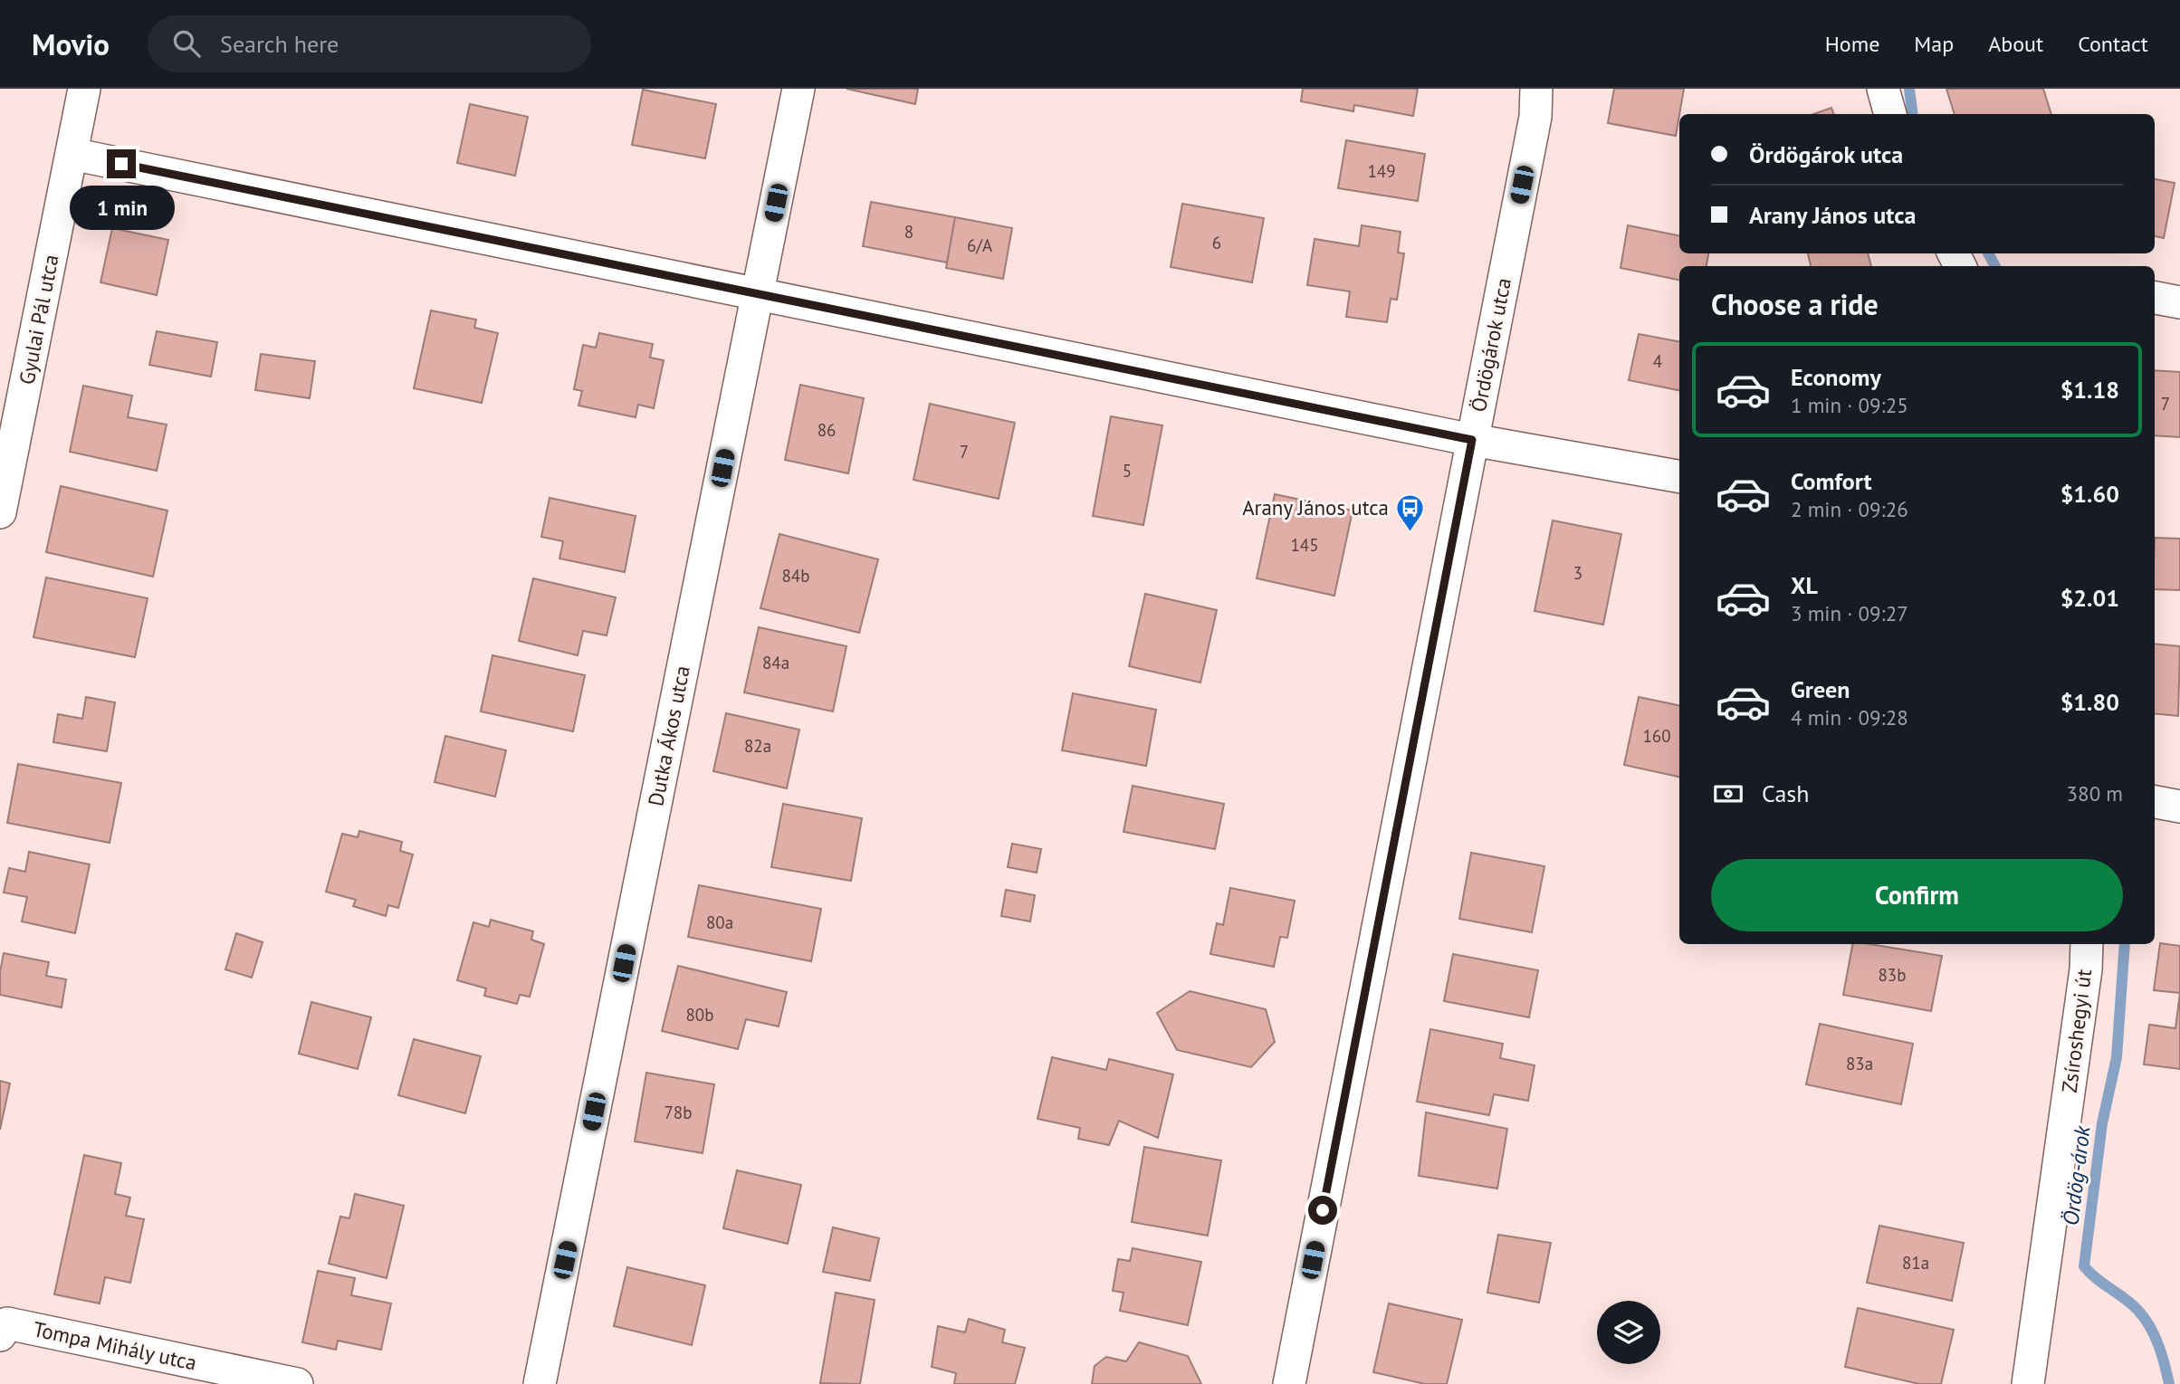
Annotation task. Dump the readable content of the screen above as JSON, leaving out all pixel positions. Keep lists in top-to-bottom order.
{
  "streets": {
    "street": [
      "Gyulai Pál utca",
      "Ördögárok utca",
      "Dutka Ákos utca",
      "Zsíroshegyi út",
      "Tompa Mihály utca"
    ]
  },
  "water": ["Ördög-árok"],
  "places": {
    "bus stop": ["Arany János utca"]
  },
  "house_numbers": [
    "149",
    "8",
    "6",
    "6/A",
    "4",
    "7",
    "86",
    "7",
    "5",
    "145",
    "3",
    "84b",
    "84a",
    "160",
    "82a",
    "80a",
    "83b",
    "80b",
    "83a",
    "78b",
    "81a"
  ],
  "page": {
    "header": "Movio",
    "search": "Search here",
    "nav": [
      "Home",
      "Map",
      "About",
      "Contact"
    ],
    "banner": ["Ördögárok utca", "Arany János utca"],
    "bubble": "1 min",
    "heading": "Choose a ride",
    "list": [
      {
        "name": "Economy",
        "note": "1 min · 09:25",
        "value": "$1.18"
      },
      {
        "name": "Comfort",
        "note": "2 min · 09:26",
        "value": "$1.60"
      },
      {
        "name": "XL",
        "note": "3 min · 09:27",
        "value": "$2.01"
      },
      {
        "name": "Green",
        "note": "4 min · 09:28",
        "value": "$1.80"
      }
    ],
    "pay": ["Cash", "380 m"],
    "buttons": "Confirm"
  }
}
